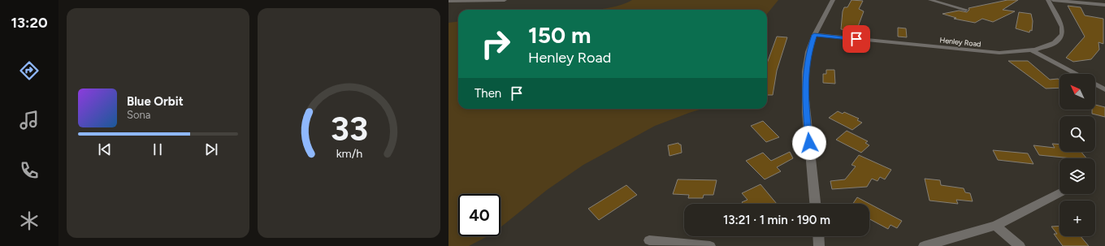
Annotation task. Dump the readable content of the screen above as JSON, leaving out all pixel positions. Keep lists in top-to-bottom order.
{
  "streets": {
    "street": ["Henley Road"]
  },
  "north": "top left",
  "page": {
    "tabs": "13:20",
    "turn": ["150 m", "Henley Road"],
    "map_buttons": "+",
    "then": "Then",
    "song": ["Blue Orbit", "Sona"],
    "limit": "40",
    "trip": "13:21 · 1 min · 190 m",
    "gauge": ["33", "km/h"]
  }
}
